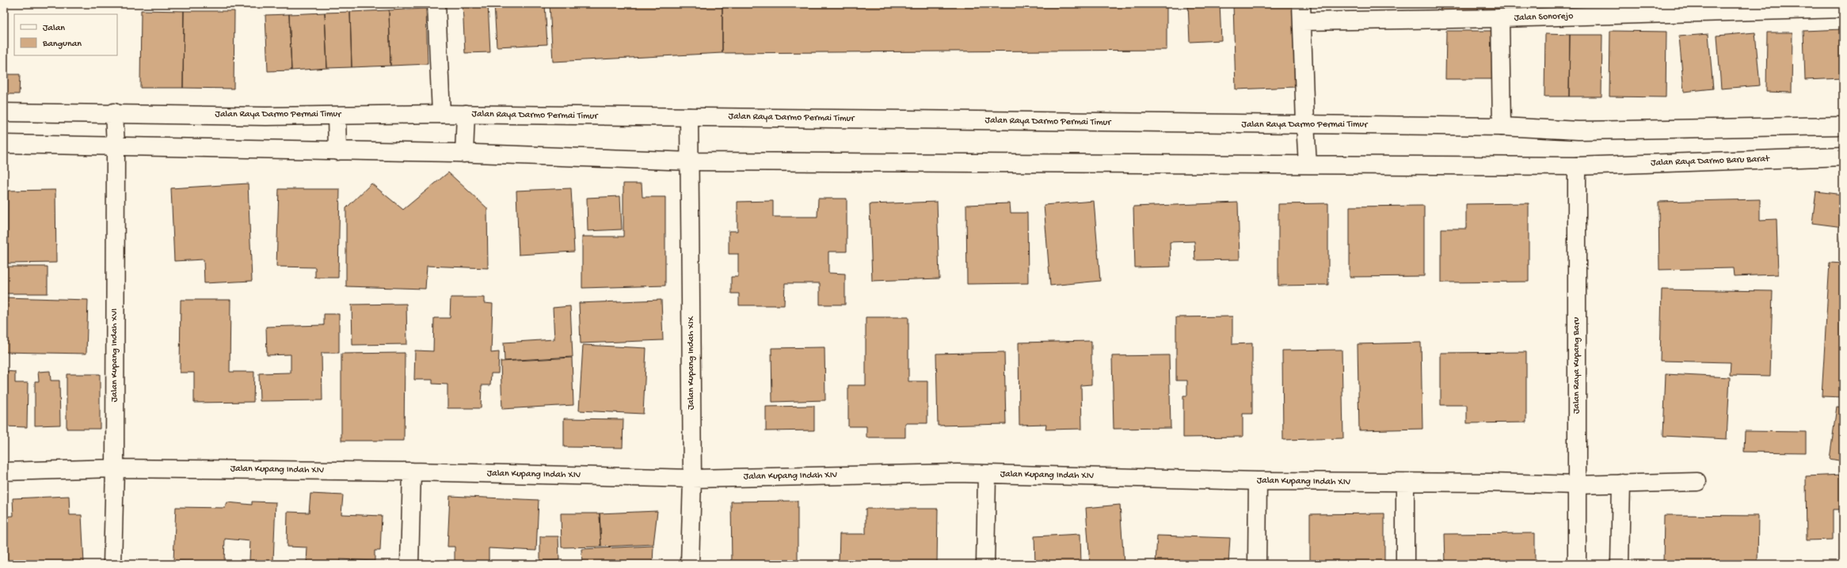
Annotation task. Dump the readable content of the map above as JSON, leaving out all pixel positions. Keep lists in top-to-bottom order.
{
  "streets": {
    "street": [
      "Jalan Sonorejo",
      "Jalan Raya Darmo Permai Timur",
      "Jalan Raya Darmo Baru Barat",
      "Jalan Kupang Indah XVI",
      "Jalan Kupang Indah XIX",
      "Jalan Raya Kupang Baru",
      "Jalan Kupang Indah XIV"
    ]
  },
  "crossings": [
    ["Jalan Raya Darmo Permai Timur", "Jalan Kupang Indah XVI"],
    ["Jalan Raya Darmo Permai Timur", "Jalan Kupang Indah XIX"],
    ["Jalan Raya Darmo Baru Barat", "Jalan Raya Kupang Baru"],
    ["Jalan Kupang Indah XVI", "Jalan Kupang Indah XIV"],
    ["Jalan Kupang Indah XIX", "Jalan Kupang Indah XIV"],
    ["Jalan Raya Kupang Baru", "Jalan Kupang Indah XIV"]
  ],
  "legend": ["Jalan", "Bangunan"]
}
